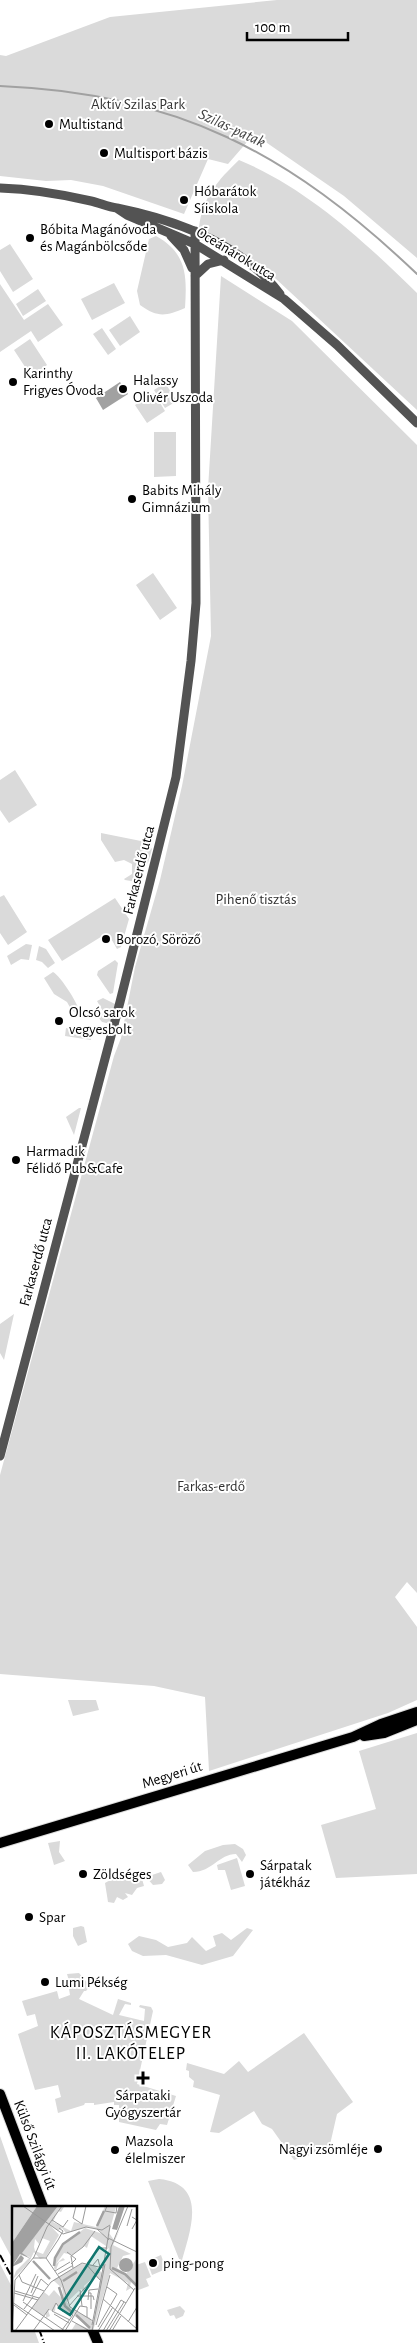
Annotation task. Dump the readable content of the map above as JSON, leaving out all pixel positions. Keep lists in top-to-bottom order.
{
  "streets": {
    "main road": ["Megyeri út", "Külső Szilágyi út"],
    "street": ["Óceánárok utca", "Farkaserdő utca"]
  },
  "crossings": [
    ["Óceánárok utca", "Farkaserdő utca"]
  ],
  "districts": ["KÁPOSZTÁSMEGYER II. LAKÓTELEP"],
  "water": ["Szilas-patak"],
  "parks": ["Aktív Szilas Park", "Pihenő tisztás", "Farkas-erdő"],
  "places": {
    "other": [
      "Multistand",
      "Multisport bázis",
      "Hóbarátok Síiskola",
      "Bóbita Magánóvoda és Magánbölcsőde",
      "Karinthy Frigyes Óvoda",
      "Halassy Olivér Uszoda",
      "Babits Mihály Gimnázium",
      "Borozó, Söröző",
      "Olcsó sarok vegyesbolt",
      "Harmadik Félidő Pub&Cafe",
      "Zöldséges",
      "Sárpatak játékház",
      "Spar",
      "Lumi Pékség",
      "Nagyi zsömléje",
      "Mazsola élelmiszer",
      "ping-pong"
    ],
    "health": ["Sárpataki Gyógyszertár"]
  },
  "scale_bar": "100 m"
}
